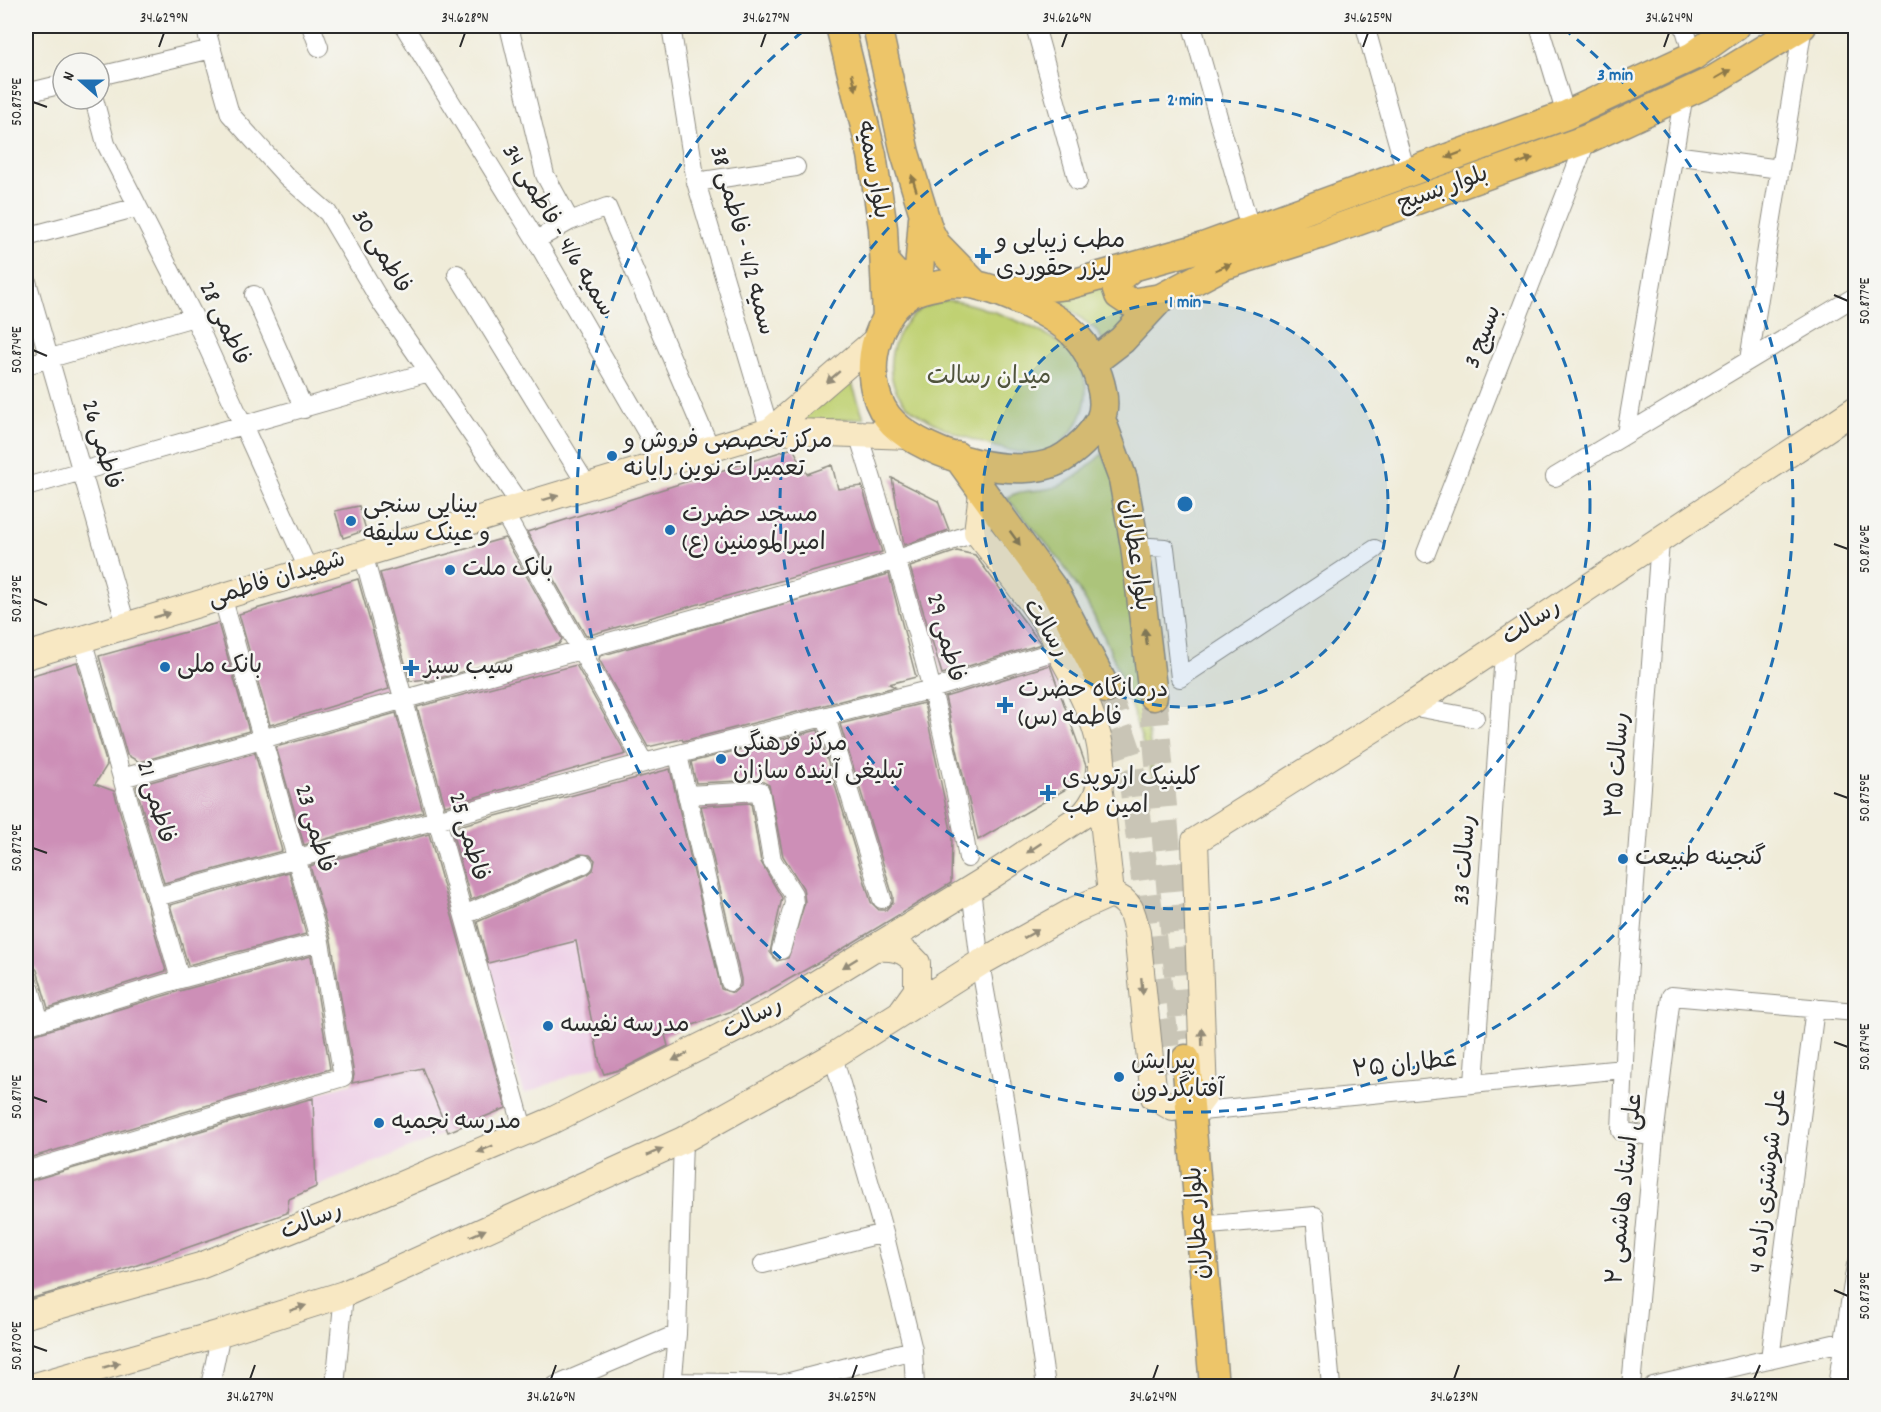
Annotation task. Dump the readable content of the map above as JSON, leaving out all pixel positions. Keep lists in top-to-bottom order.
{
  "streets": {
    "main road": ["بلوار سمیه", "بلوار بسیج", "بلوار عطاران"],
    "street": [
      "سمیه 4/6 - فاطمی 34",
      "سمیه 4/2 - فاطمی 38",
      "فاطمی 30",
      "فاطمی 28",
      "بسیج 3",
      "فاطمی 26",
      "شهیدان فاطمی",
      "رسالت",
      "فاطمی 29",
      "رسالت ۳۵",
      "فاطمی 21",
      "فاطمی 23",
      "فاطمی 25",
      "رسالت 33",
      "عطاران ۲۵",
      "علی شوشتری زاده 4",
      "علی استاد هاشمی ۲"
    ]
  },
  "crossings": [
    ["بلوار سمیه", "بلوار بسیج"],
    ["بلوار سمیه", "بلوار عطاران"],
    ["بلوار بسیج", "بسیج 3"],
    ["بلوار بسیج", "بلوار عطاران"],
    ["سمیه 4/6 - فاطمی 34", "شهیدان فاطمی"],
    ["سمیه 4/2 - فاطمی 38", "شهیدان فاطمی"],
    ["فاطمی 30", "شهیدان فاطمی"],
    ["فاطمی 28", "شهیدان فاطمی"],
    ["فاطمی 26", "شهیدان فاطمی"],
    ["بلوار عطاران", "رسالت"],
    ["بلوار عطاران", "عطاران ۲۵"],
    ["شهیدان فاطمی", "فاطمی 21"],
    ["شهیدان فاطمی", "فاطمی 23"],
    ["شهیدان فاطمی", "فاطمی 25"],
    ["رسالت", "رسالت ۳۵"],
    ["رسالت", "فاطمی 25"],
    ["رسالت", "رسالت 33"],
    ["رسالت", "عطاران ۲۵"],
    ["رسالت ۳۵", "عطاران ۲۵"],
    ["رسالت ۳۵", "علی استاد هاشمی ۲"],
    ["رسالت 33", "عطاران ۲۵"],
    ["علی شوشتری زاده 4", "علی استاد هاشمی ۲"]
  ],
  "parks": ["میدان رسالت"],
  "places": {
    "health": [
      "مطب زیبایی و لیزر حقوردی",
      "سیب سبز",
      "درمانگاه حضرت فاطمه (س)",
      "کلینیک ارتوپدی امین طب"
    ],
    "other": [
      "مرکز تخصصی فروش و تعمیرات نوین رایانه",
      "بینایی سنجی و عینک سلیقه",
      "مسجد حضرت امیرالمومنین (ع)",
      "بانک ملت",
      "بانک ملی",
      "مرکز فرهنگی تبلیغی آینده سازان",
      "گنجینه طبیعت",
      "مدرسه نفیسه",
      "پیرایش آفتابگردون",
      "مدرسه نجمیه"
    ]
  },
  "north": "left",
  "coordinates": [
    "34.629°N",
    "34.628°N",
    "34.627°N",
    "34.626°N",
    "34.625°N",
    "34.624°N",
    "50.875°E",
    "50.877°E",
    "50.874°E",
    "50.876°E",
    "50.873°E",
    "50.872°E",
    "50.871°E",
    "50.870°E",
    "34.623°N",
    "34.622°N"
  ],
  "rings": ["3 min", "2 min", "1 min"]
}
